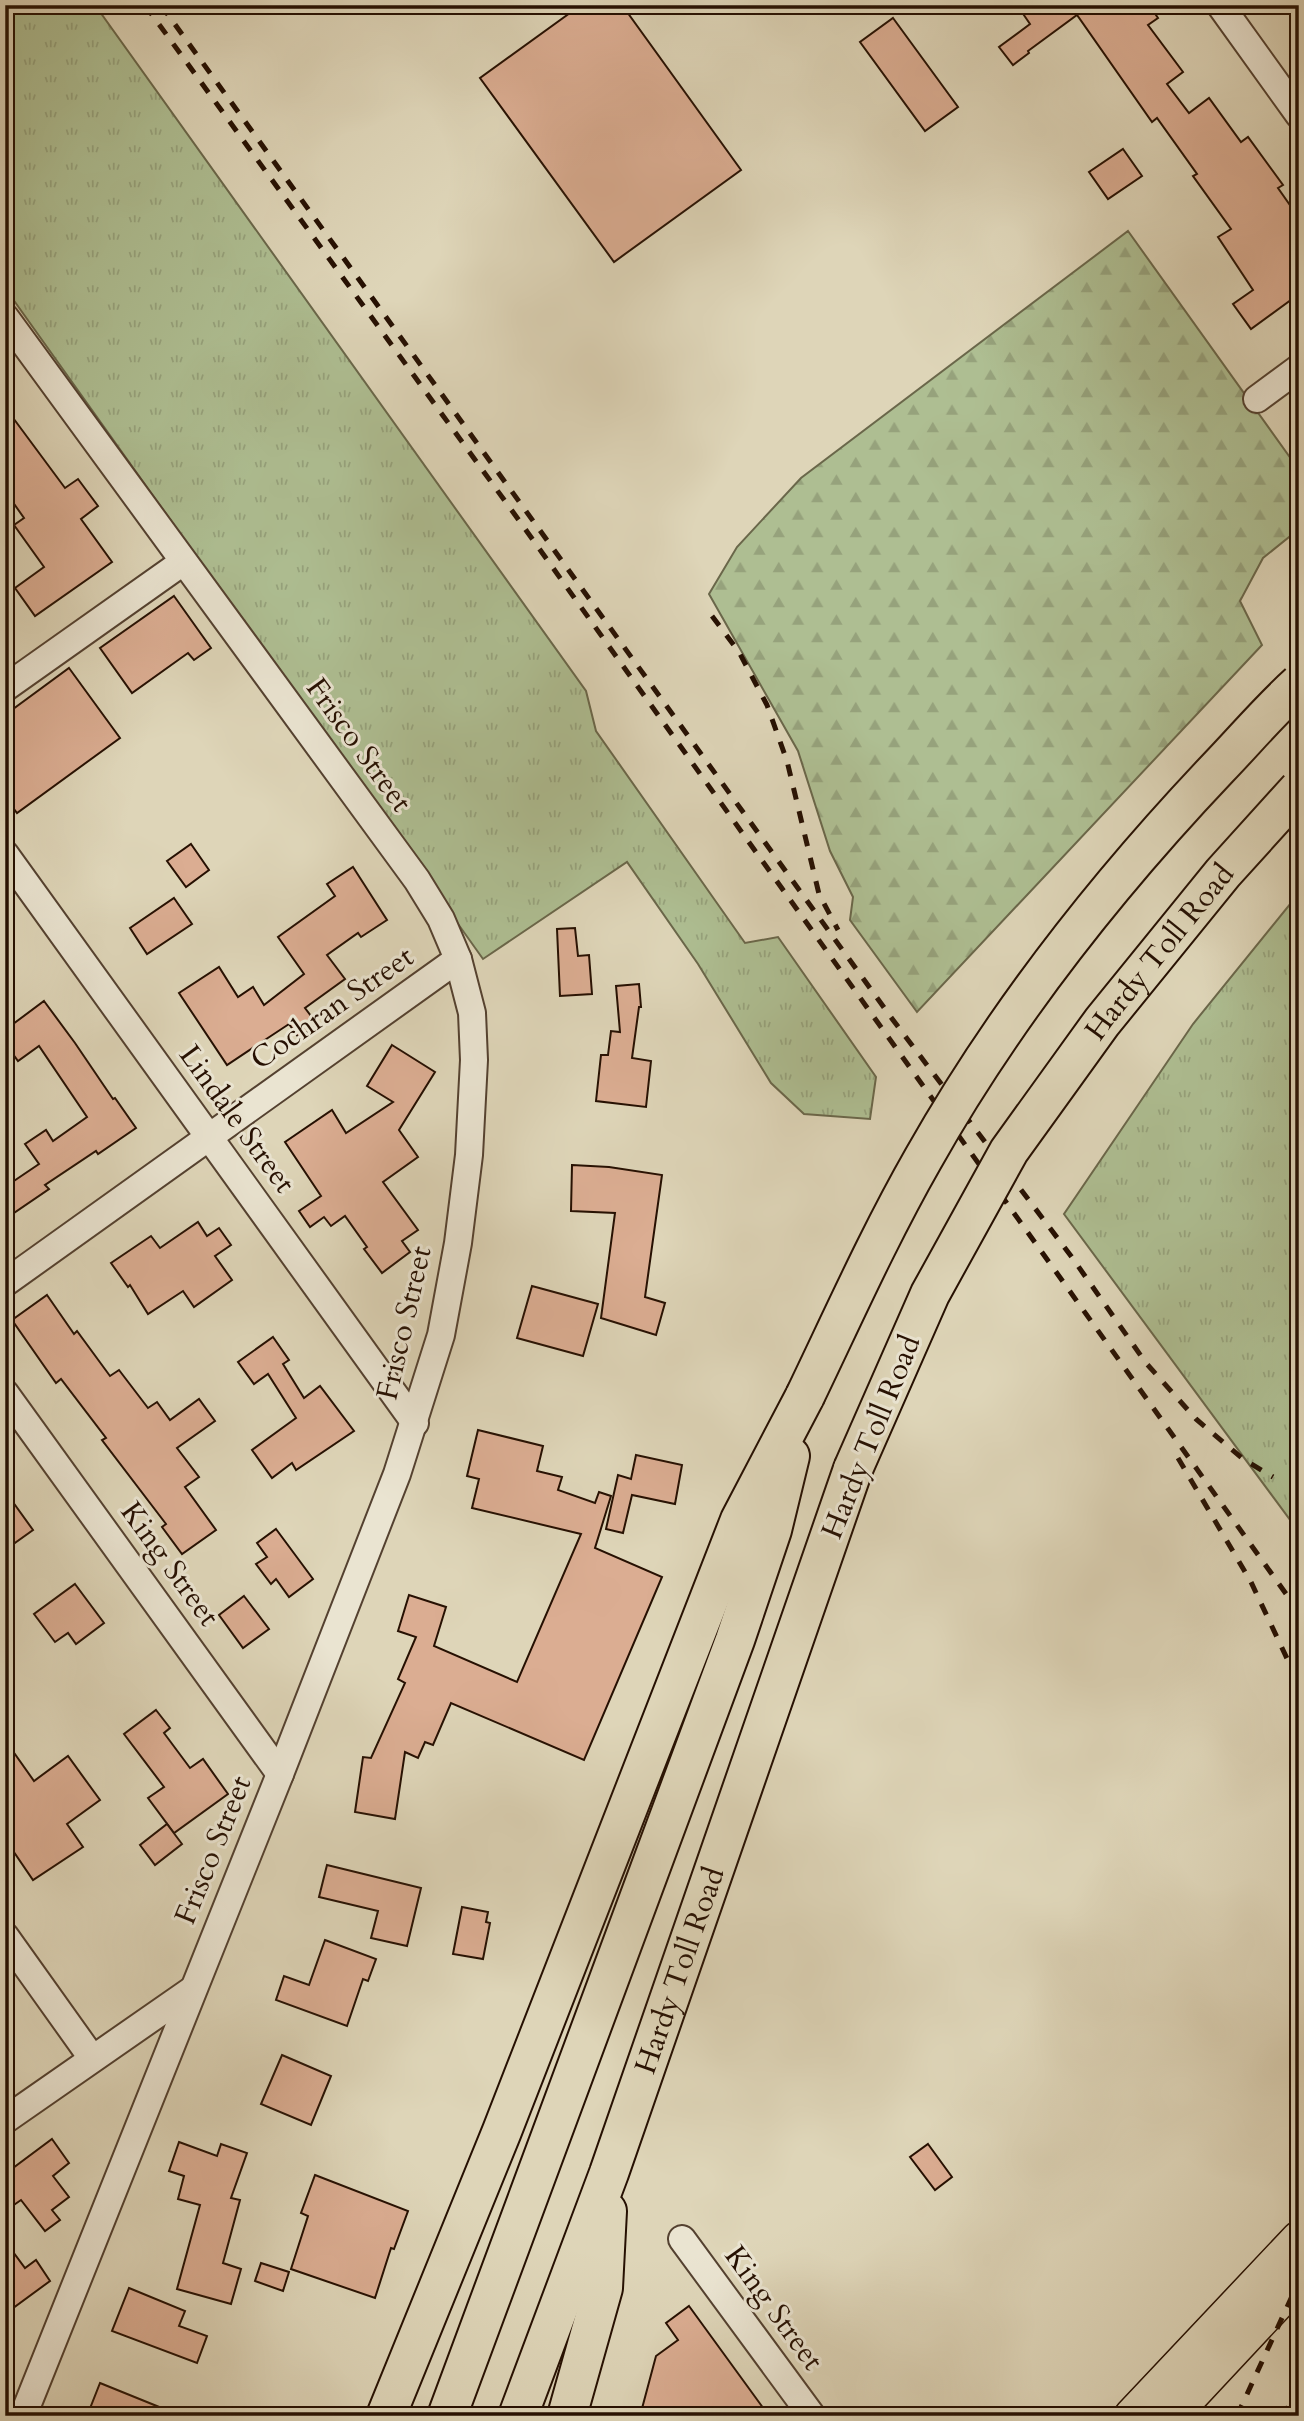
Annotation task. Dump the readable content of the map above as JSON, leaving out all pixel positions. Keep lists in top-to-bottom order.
{
  "streets": {
    "highway": ["Hardy Toll Road"],
    "street": [
      "Frisco Street",
      "Cochran Street",
      "Lindale Street",
      "King Street"
    ]
  },
  "crossings": [
    ["Frisco Street", "Cochran Street"],
    ["Frisco Street", "Lindale Street"],
    ["Frisco Street", "King Street"],
    ["Cochran Street", "Lindale Street"]
  ]
}
